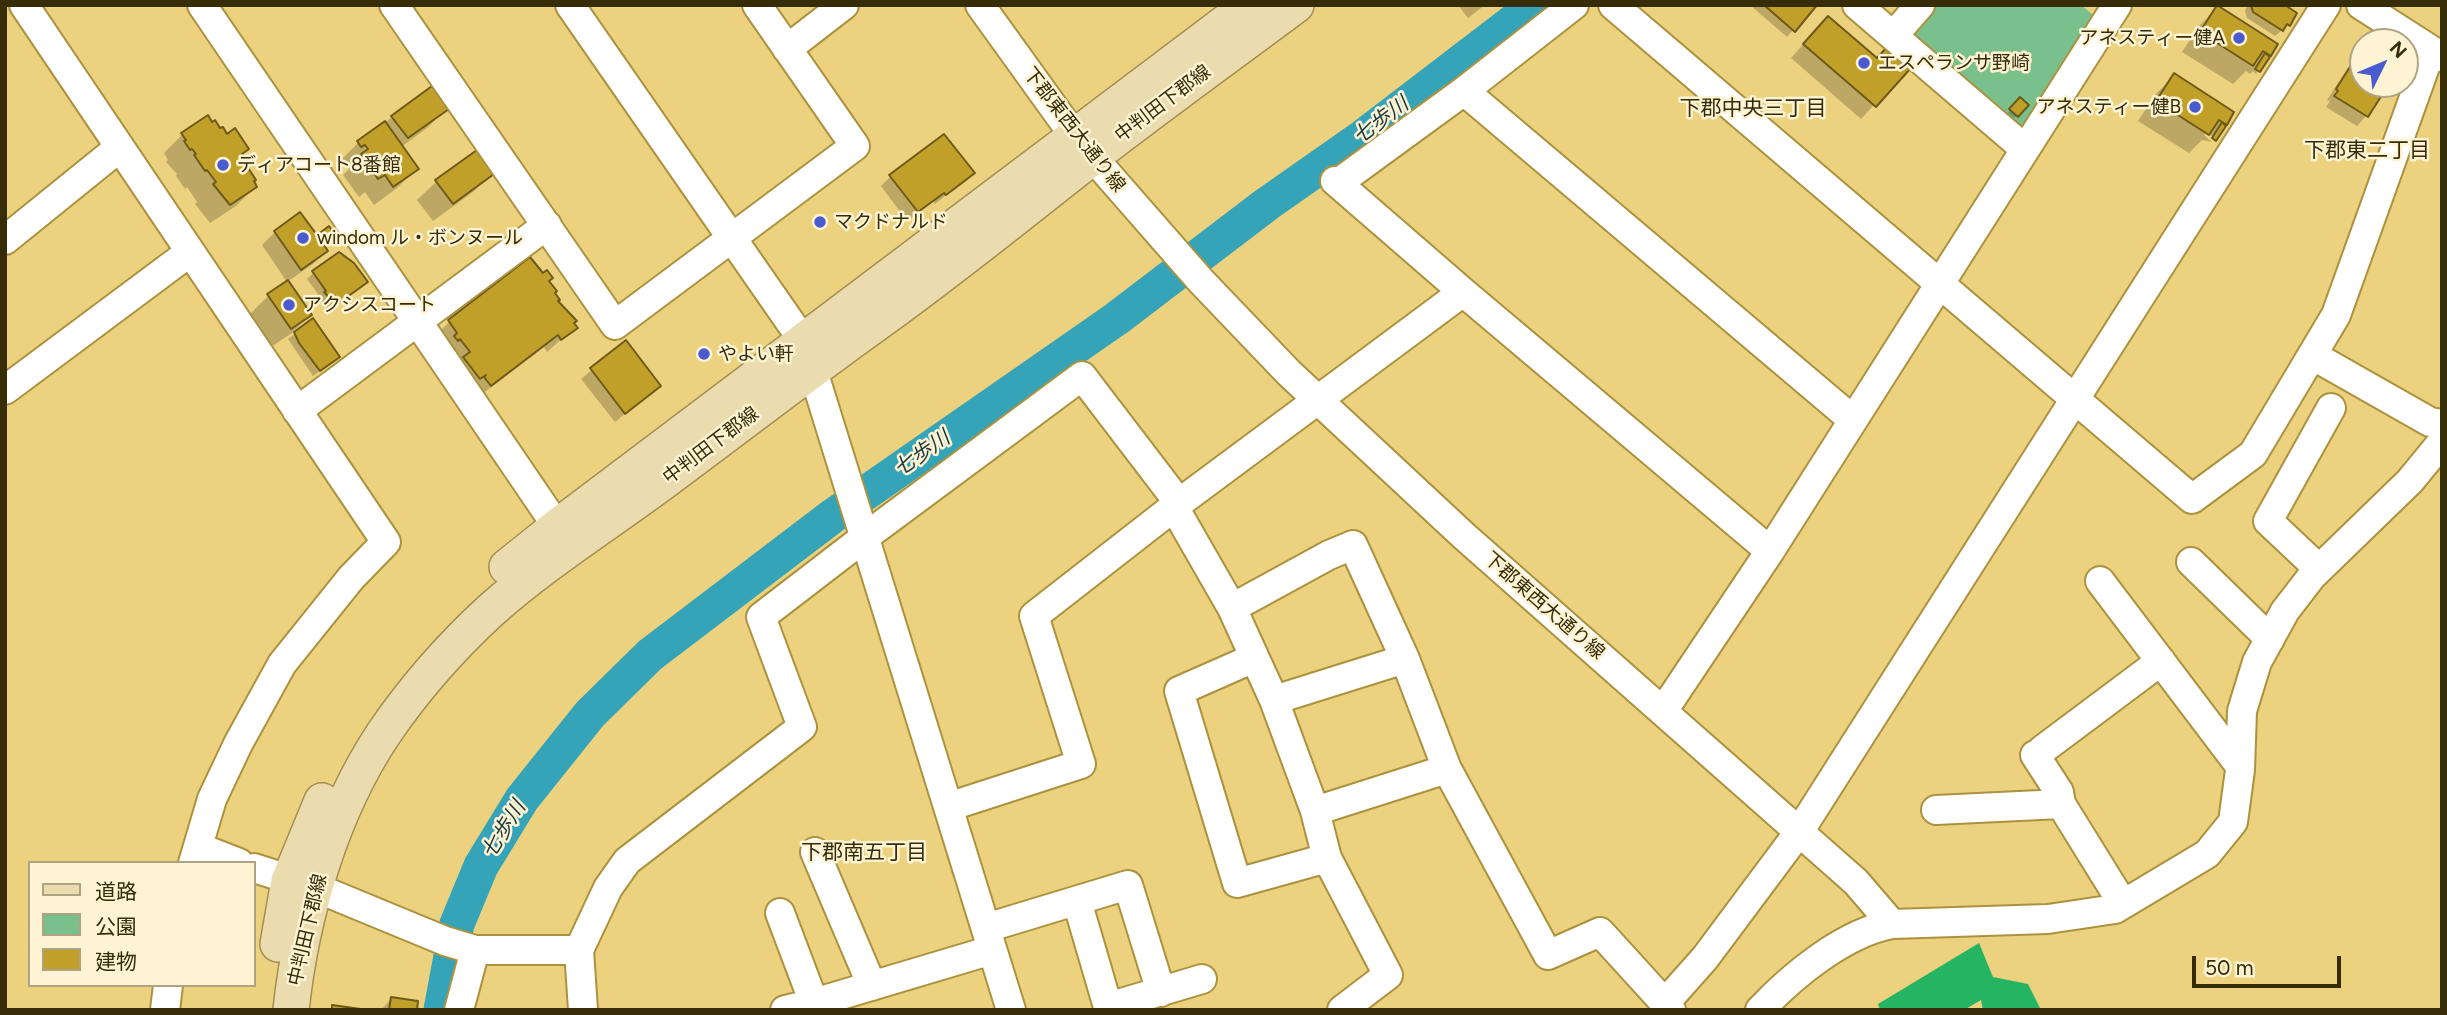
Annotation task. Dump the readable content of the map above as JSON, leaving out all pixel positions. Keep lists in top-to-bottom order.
{
  "streets": {
    "main road": ["中判田下郡線"],
    "street": ["下郡東西大通り線"]
  },
  "crossings": [
    ["中判田下郡線", "下郡東西大通り線"]
  ],
  "districts": ["下郡中央三丁目", "下郡東二丁目", "下郡南五丁目"],
  "water": ["七歩川"],
  "places": [
    "アネスティー健A",
    "エスペランサ野崎",
    "アネスティー健B",
    "ディアコート8番館",
    "マクドナルド",
    "windom ル・ボンヌール",
    "アクシスコート",
    "やよい軒"
  ],
  "legend": ["道路", "公園", "建物"],
  "scale_bar": "50 m",
  "north": "top right"
}
